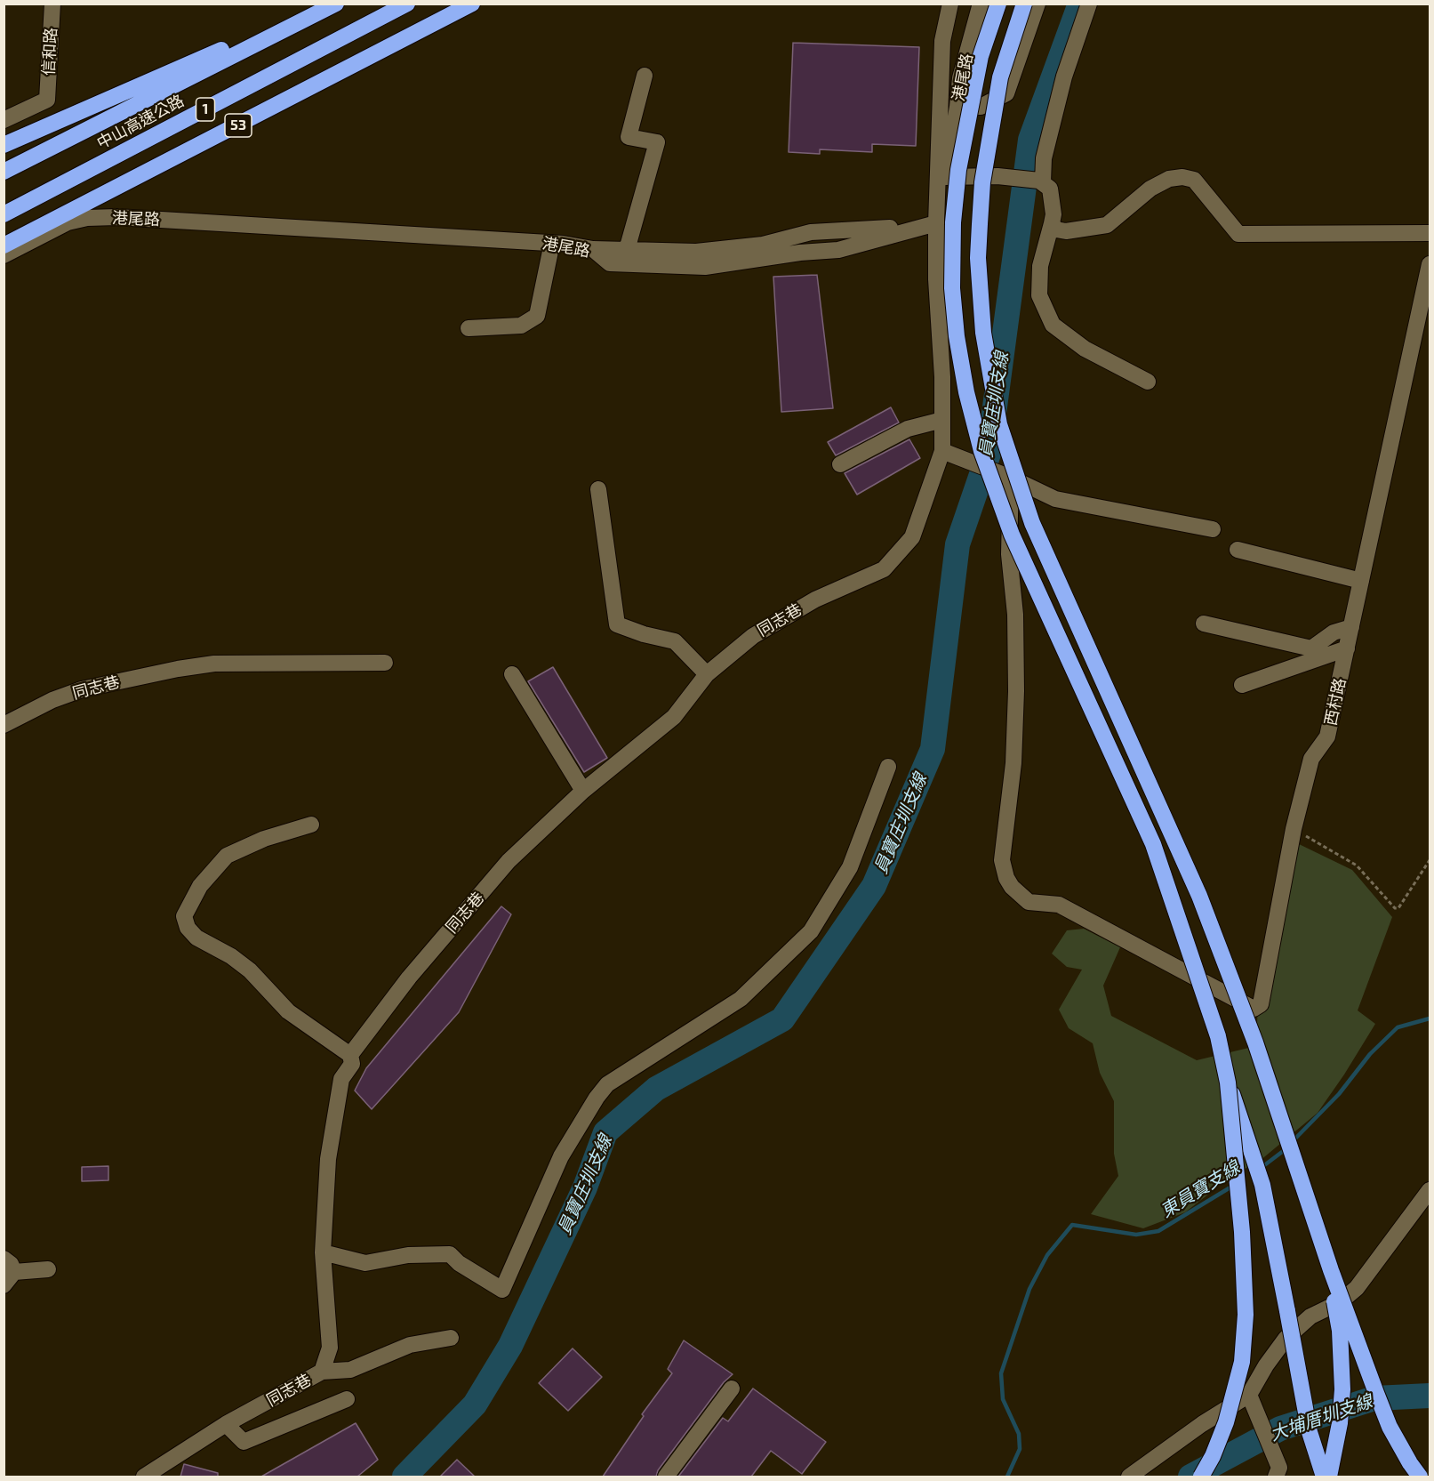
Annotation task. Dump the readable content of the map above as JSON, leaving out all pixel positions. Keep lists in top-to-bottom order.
{
  "streets": {
    "highway": ["1", "中山高速公路", "53"],
    "street": [
      "信和路",
      "港尾路",
      "同志巷",
      "西村路"
    ]
  },
  "crossings": [
    ["港尾路", "同志巷"]
  ],
  "water": ["員寶庄圳支線", "東員寶支線", "大埔厝圳支線"]
}
